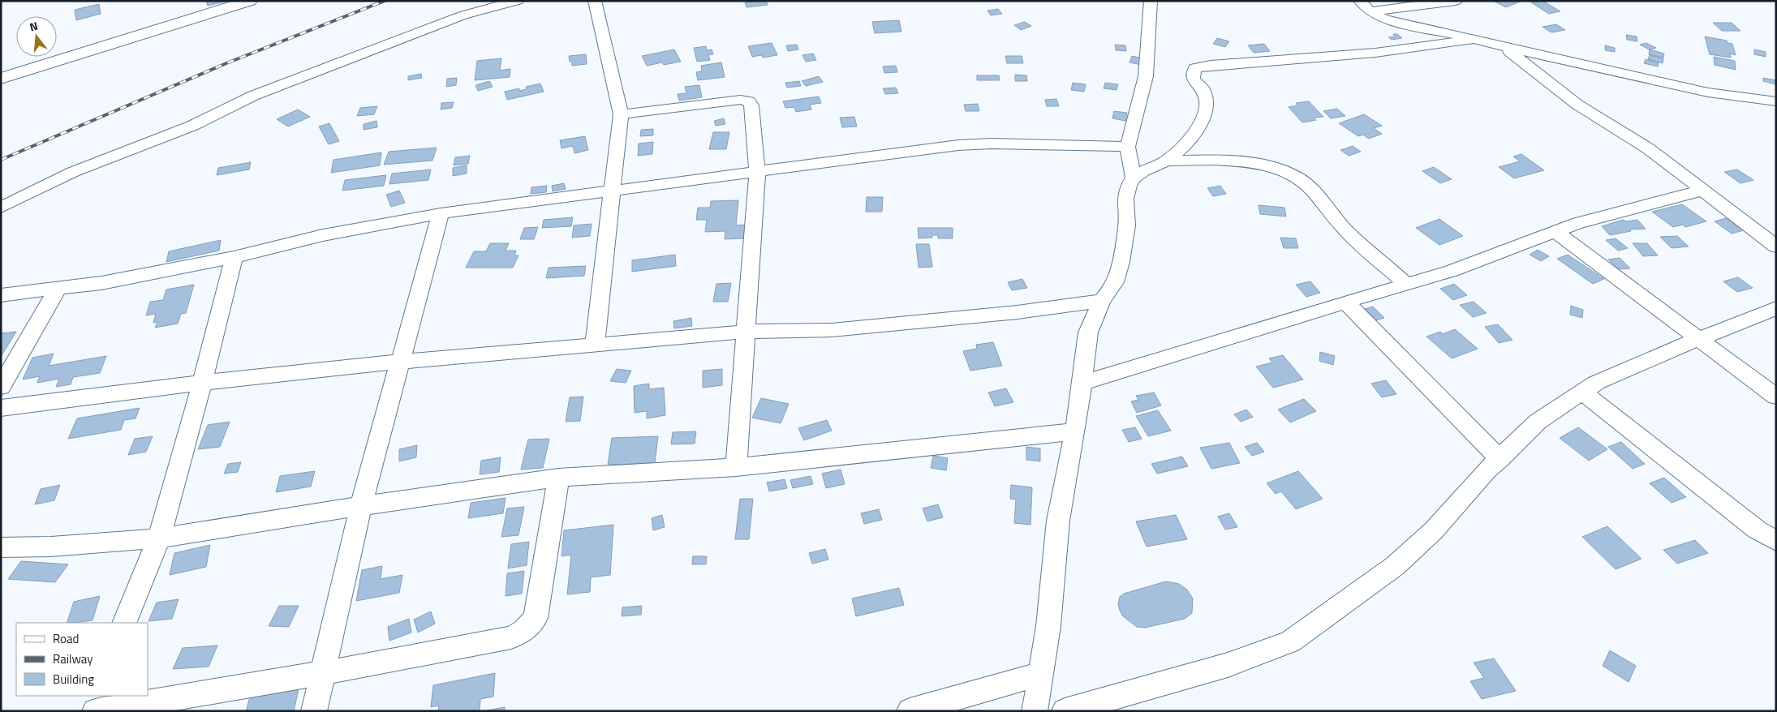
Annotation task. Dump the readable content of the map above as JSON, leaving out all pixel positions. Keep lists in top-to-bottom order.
{
  "legend": ["Road", "Railway", "Building"],
  "north": "top"
}
